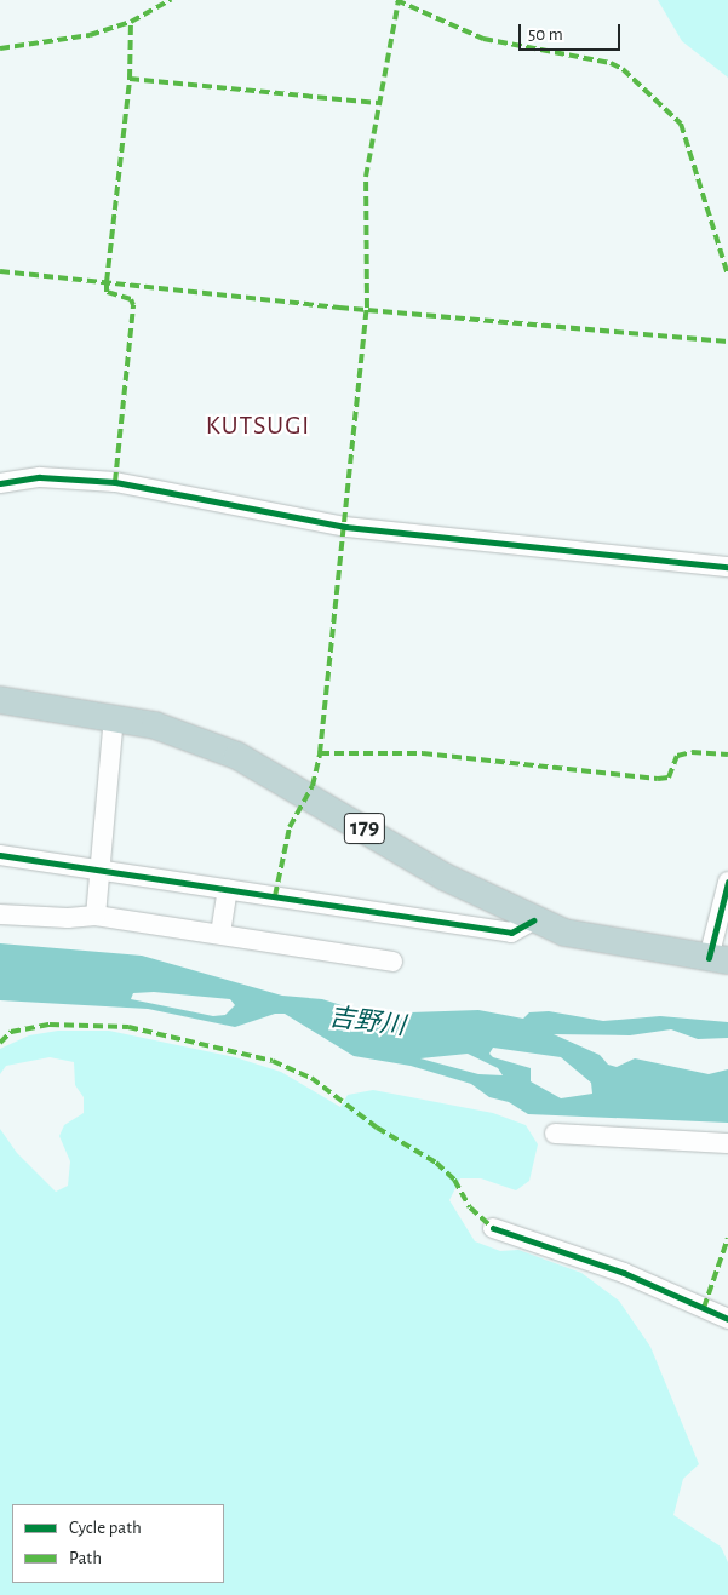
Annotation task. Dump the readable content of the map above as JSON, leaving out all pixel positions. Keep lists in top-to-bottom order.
{
  "streets": {
    "highway": ["179"]
  },
  "districts": ["KUTSUGI"],
  "water": ["吉野川"],
  "legend": ["Cycle path", "Path"],
  "scale_bar": "50 m"
}
